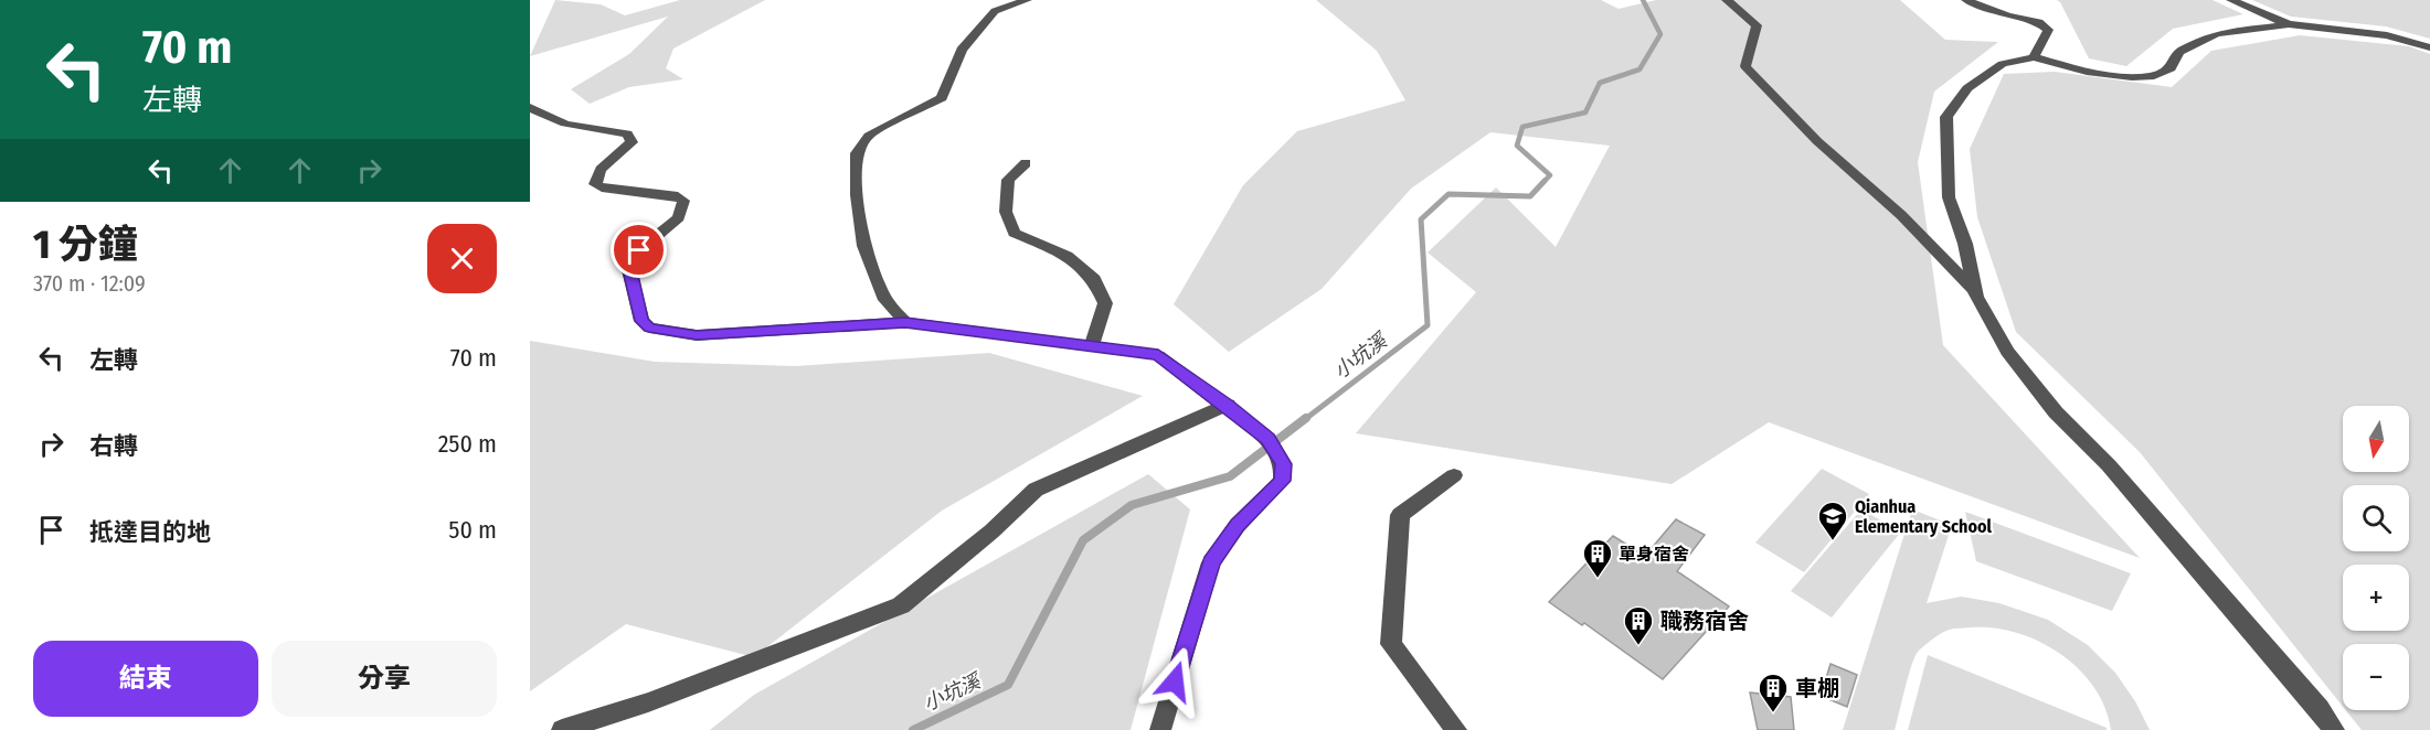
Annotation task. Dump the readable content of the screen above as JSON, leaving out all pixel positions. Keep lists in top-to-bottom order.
{
  "water": ["小坑溪"],
  "places": {
    "school or university": ["Qianhua Elementary School"],
    "building": ["單身宿舍", "職務宿舍", "車棚"]
  },
  "north": "bottom",
  "page": {
    "turn": ["70 m", "左轉"],
    "heading": ["1 分鐘", "370 m · 12:09"],
    "list": [
      {
        "name": "左轉",
        "value": "70 m"
      },
      {
        "name": "右轉",
        "value": "250 m"
      },
      {
        "name": "抵達目的地",
        "value": "50 m"
      }
    ],
    "map_buttons": ["+", "−"],
    "buttons": ["結束", "分享"]
  }
}
